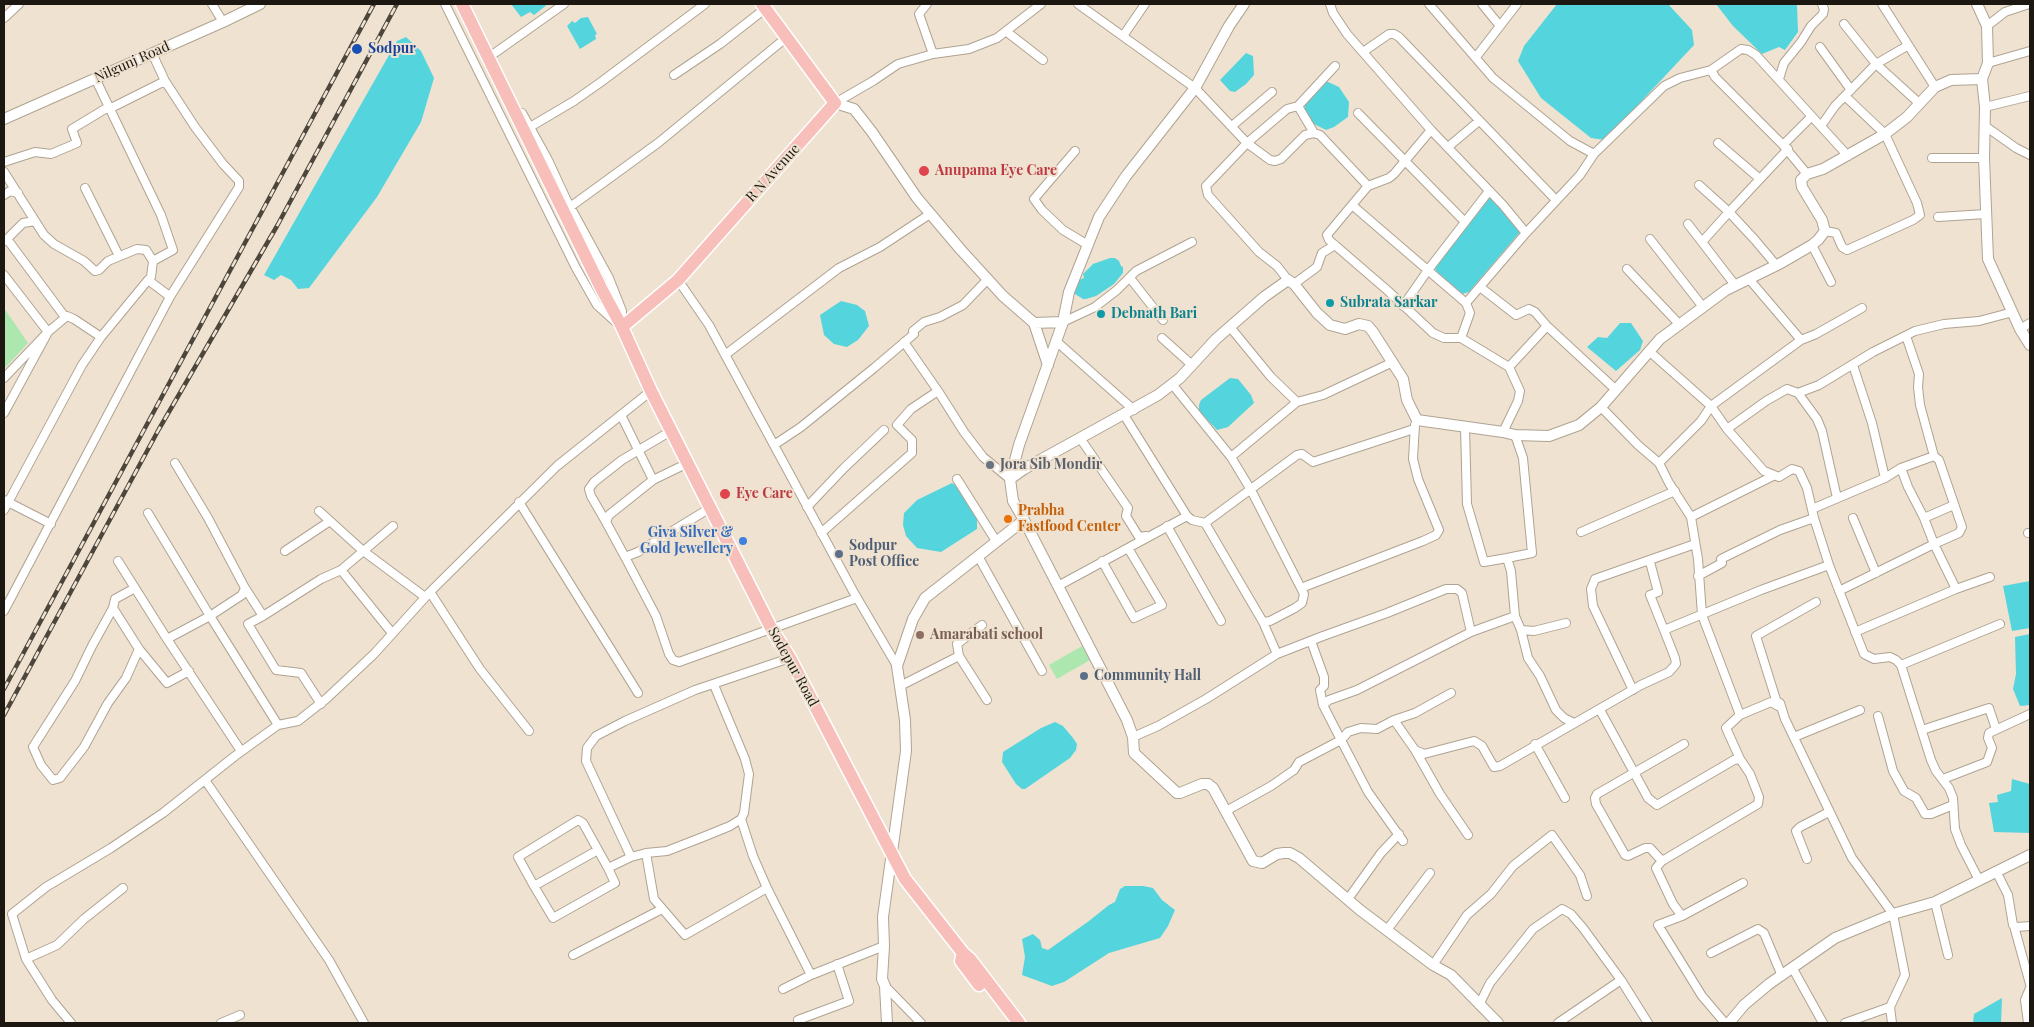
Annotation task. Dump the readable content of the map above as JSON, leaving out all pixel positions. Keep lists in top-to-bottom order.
{
  "streets": {
    "main road": ["R N Avenue", "Sodepur Road"],
    "street": ["Nilgunj Road"]
  },
  "crossings": [
    ["R N Avenue", "Sodepur Road"]
  ],
  "places": [
    "Sodpur",
    "Anupama Eye Care",
    "Subrata Sarkar",
    "Debnath Bari",
    "Jora Sib Mondir",
    "Eye Care",
    "Prabha Fastfood Center",
    "Giva Silver & Gold Jewellery",
    "Sodpur Post Office",
    "Amarabati school",
    "Community Hall"
  ]
}
